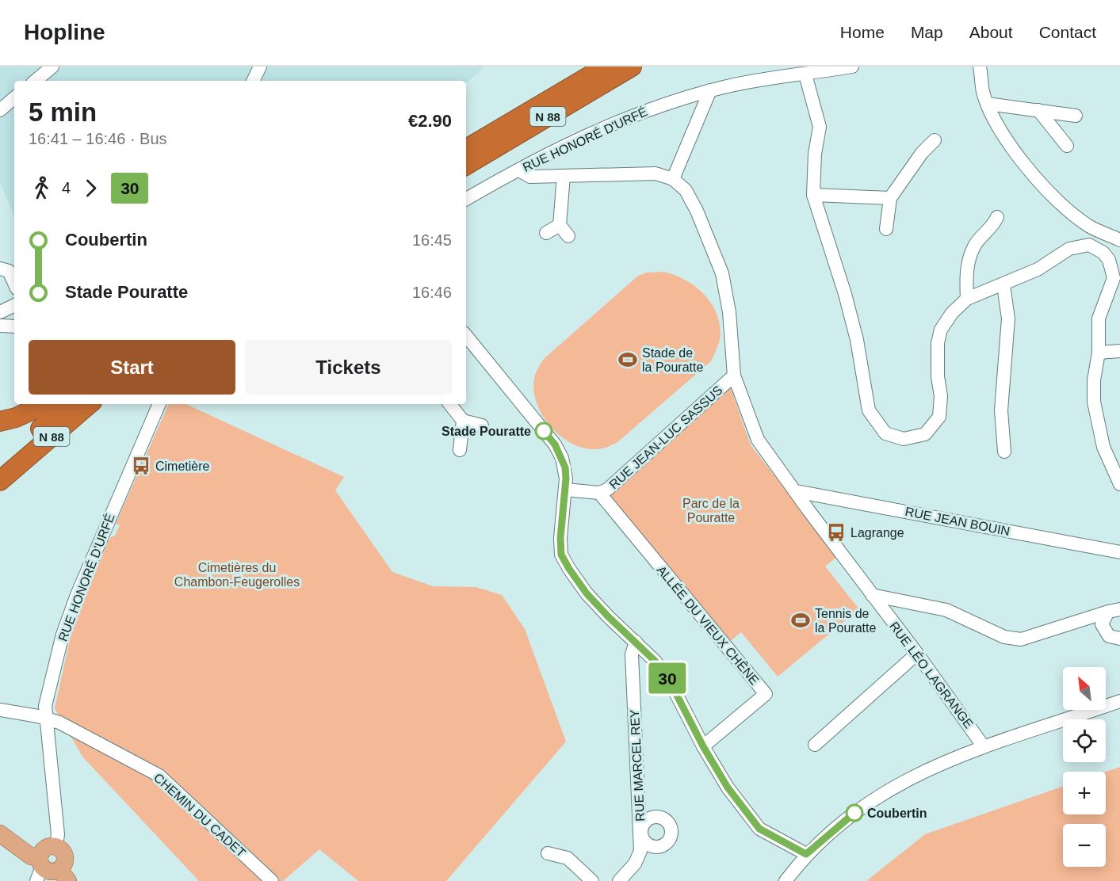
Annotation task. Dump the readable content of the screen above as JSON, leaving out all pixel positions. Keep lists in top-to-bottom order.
{
  "streets": {
    "highway": ["N 88"],
    "street": [
      "RUE HONORÉ D'URFÉ",
      "RUE JEAN-LUC SASSUS",
      "RUE JEAN BOUIN",
      "ALLÉE DU VIEUX CHÊNE",
      "RUE LÉO LAGRANGE",
      "RUE MARCEL REY",
      "CHEMIN DU CADET"
    ]
  },
  "crossings": [
    ["RUE HONORÉ D'URFÉ", "CHEMIN DU CADET"],
    ["RUE JEAN-LUC SASSUS", "ALLÉE DU VIEUX CHÊNE"],
    ["RUE JEAN-LUC SASSUS", "RUE LÉO LAGRANGE"],
    ["RUE JEAN BOUIN", "RUE LÉO LAGRANGE"]
  ],
  "parks": ["Parc de la Pouratte", "Cimetières du Chambon-Feugerolles"],
  "places": {
    "sports": ["Stade de la Pouratte", "Tennis de la Pouratte"],
    "other": ["Stade Pouratte", "Coubertin"],
    "bus stop": ["Cimetière", "Lagrange"]
  },
  "lines": ["bus line 30"],
  "north": "top left",
  "page": {
    "header": "Hopline",
    "nav": [
      "Home",
      "Map",
      "About",
      "Contact"
    ],
    "on_map": "30",
    "heading": ["5 min", "16:41 – 16:46 · Bus", "€2.90"],
    "legs": ["4", "30"],
    "list": [
      {
        "name": "Coubertin",
        "value": "16:45"
      },
      {
        "name": "Stade Pouratte",
        "value": "16:46"
      }
    ],
    "buttons": ["Start", "Tickets"],
    "map_buttons": ["+", "−"]
  }
}
